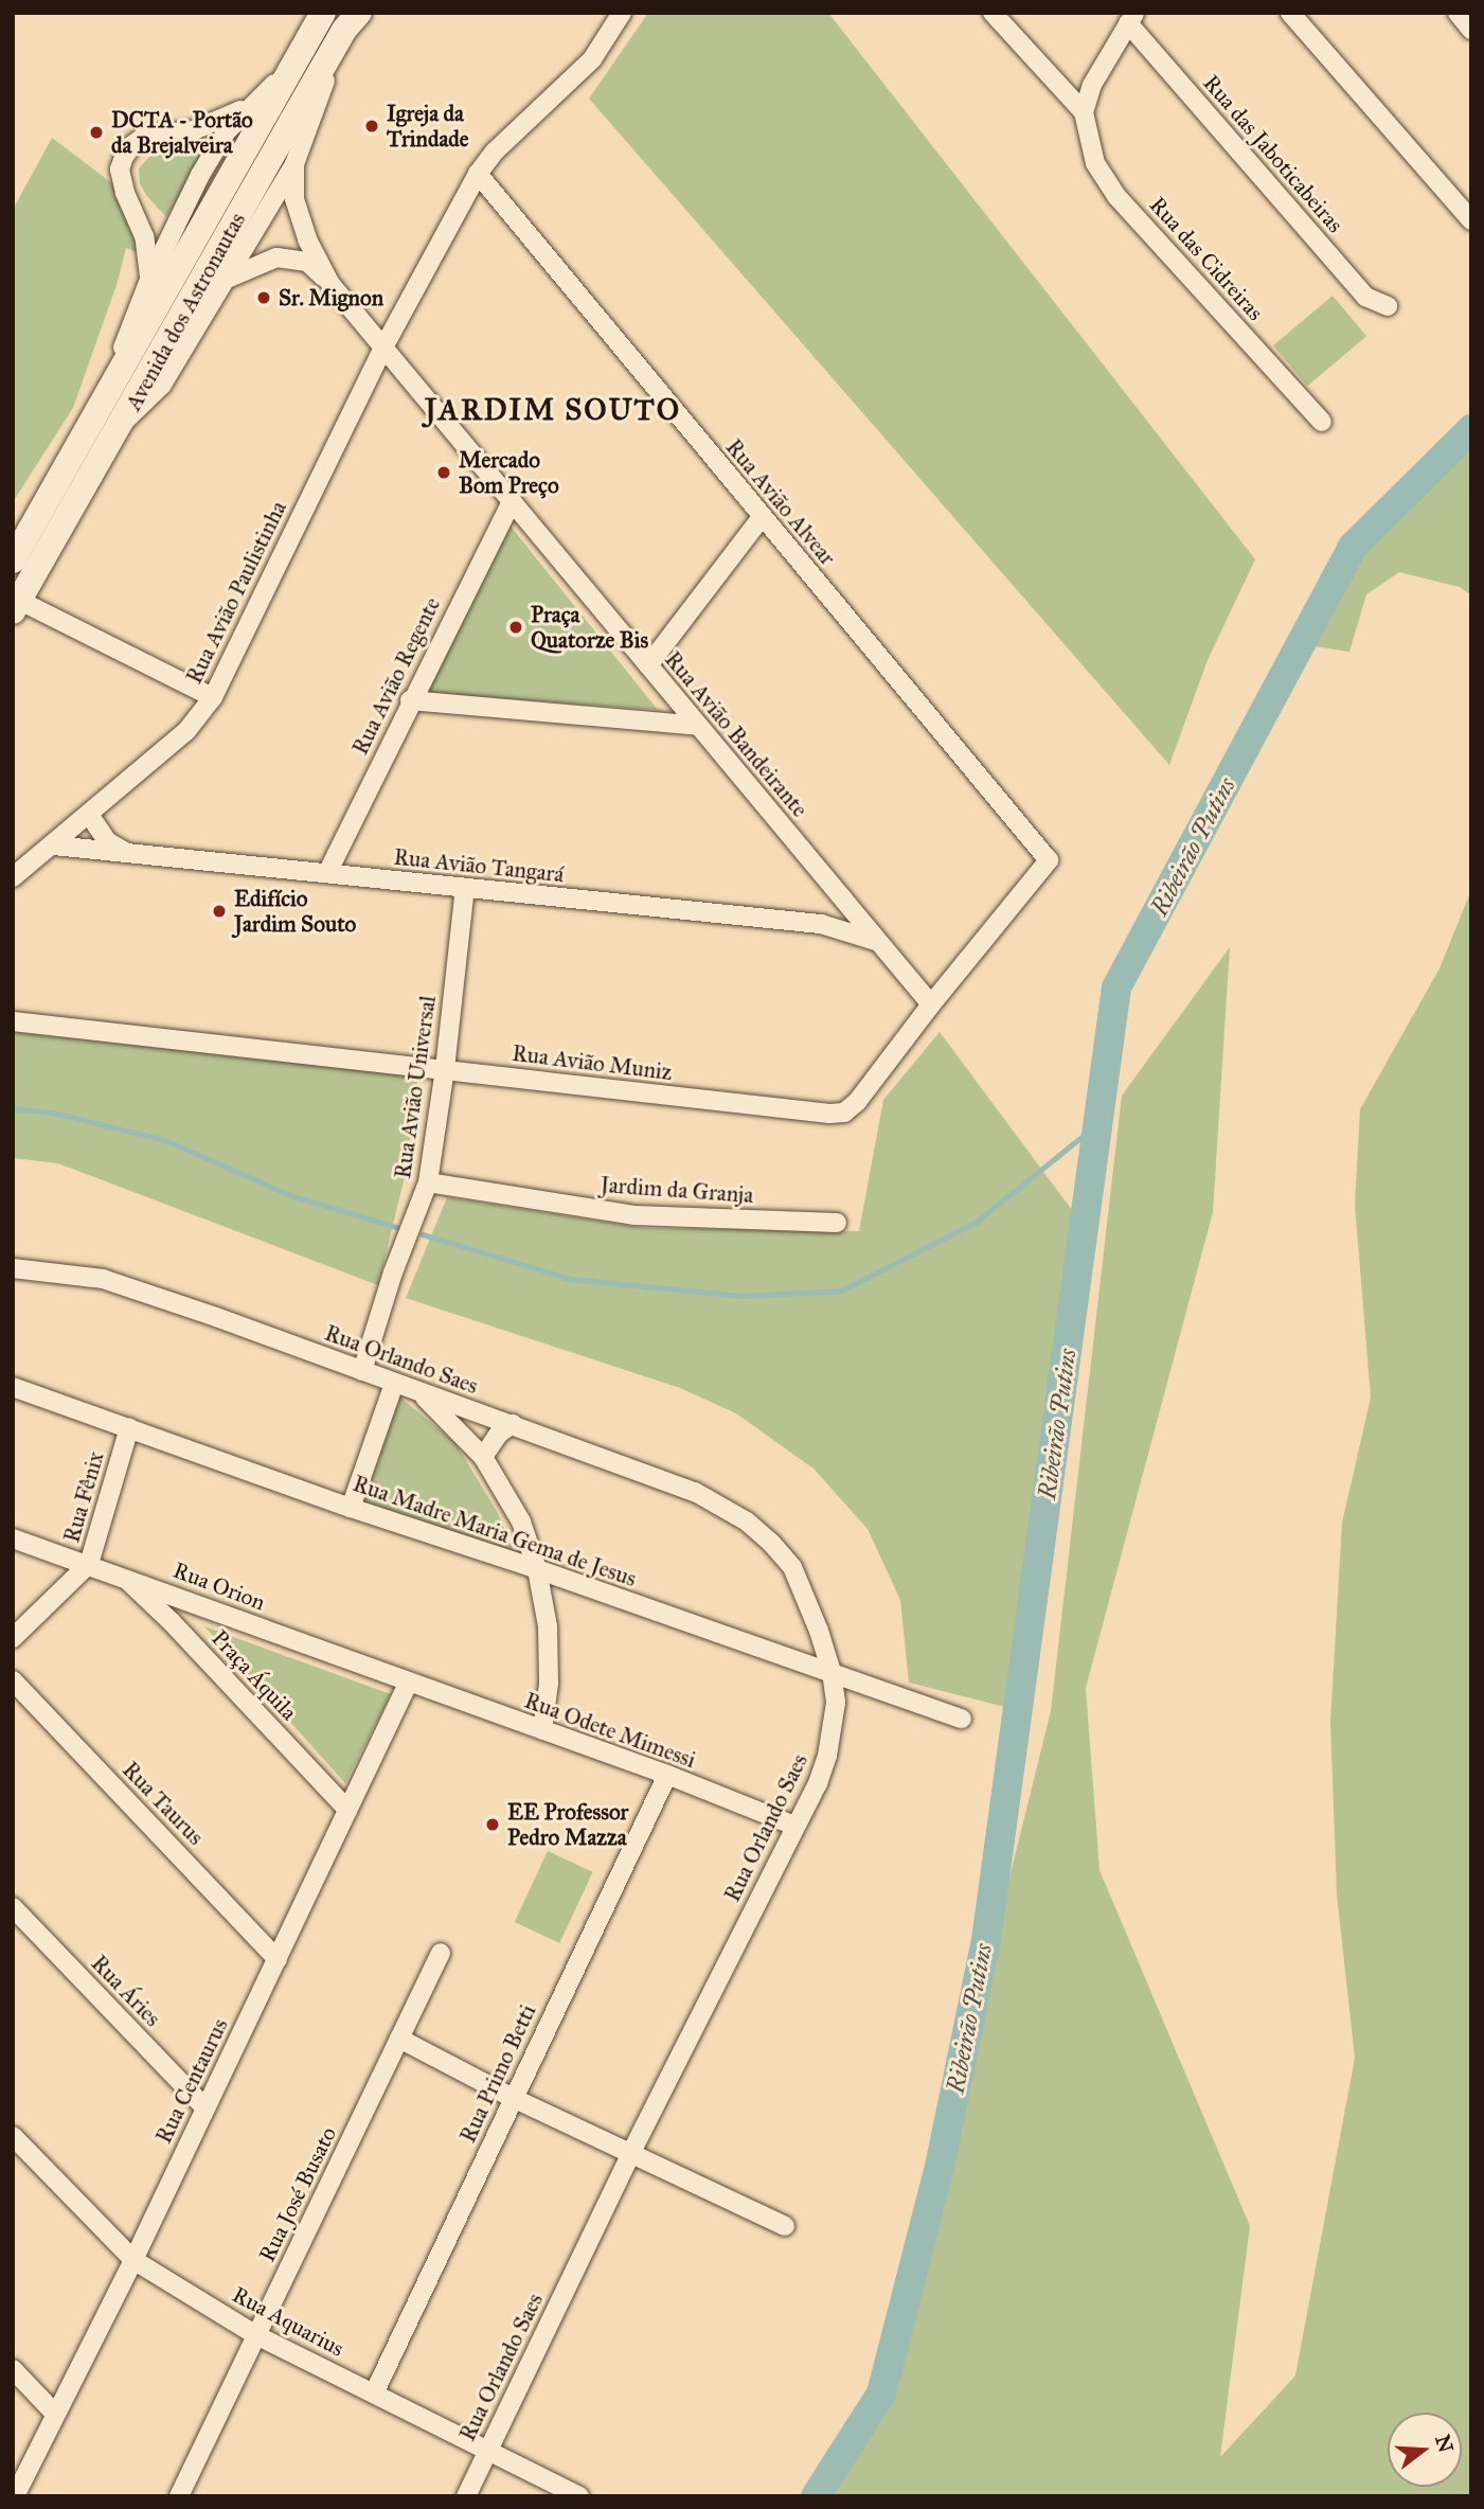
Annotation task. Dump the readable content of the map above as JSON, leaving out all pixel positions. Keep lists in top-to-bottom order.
{
  "streets": {
    "main road": ["Avenida dos Astronautas"],
    "street": [
      "Rua das Jaboticabeiras",
      "Rua das Cidreiras",
      "Rua Avião Alvear",
      "Rua Avião Paulistinha",
      "Rua Avião Regente",
      "Rua Avião Bandeirante",
      "Rua Avião Tangará",
      "Rua Avião Muniz",
      "Rua Avião Universal",
      "Jardim da Granja",
      "Rua Orlando Saes",
      "Rua Fênix",
      "Rua Madre Maria Gema de Jesus",
      "Rua Orion",
      "Praça Áquila",
      "Rua Odete Mimessi",
      "Rua Taurus",
      "Rua Áries",
      "Rua Primo Betti",
      "Rua Centaurus",
      "Rua José Busato",
      "Rua Aquarius"
    ]
  },
  "crossings": [
    ["Rua Avião Alvear", "Rua Avião Paulistinha"],
    ["Rua Avião Alvear", "Rua Avião Muniz"],
    ["Rua Avião Paulistinha", "Rua Avião Bandeirante"],
    ["Rua Avião Paulistinha", "Rua Avião Tangará"],
    ["Rua Avião Regente", "Rua Avião Bandeirante"],
    ["Rua Avião Regente", "Rua Avião Tangará"],
    ["Rua Avião Bandeirante", "Rua Avião Tangará"],
    ["Rua Avião Bandeirante", "Rua Avião Muniz"],
    ["Rua Avião Tangará", "Rua Avião Universal"],
    ["Rua Avião Muniz", "Rua Avião Universal"],
    ["Rua Avião Universal", "Jardim da Granja"],
    ["Rua Avião Universal", "Rua Orlando Saes"],
    ["Rua Orlando Saes", "Rua Madre Maria Gema de Jesus"],
    ["Rua Orlando Saes", "Rua Odete Mimessi"],
    ["Rua Orlando Saes", "Rua Aquarius"],
    ["Rua Fênix", "Rua Madre Maria Gema de Jesus"],
    ["Rua Fênix", "Rua Orion"],
    ["Rua Orion", "Praça Áquila"],
    ["Rua Orion", "Rua Odete Mimessi"],
    ["Rua Orion", "Rua Centaurus"],
    ["Praça Áquila", "Rua Centaurus"],
    ["Rua Odete Mimessi", "Rua Primo Betti"],
    ["Rua Odete Mimessi", "Rua Centaurus"],
    ["Rua Taurus", "Rua Centaurus"],
    ["Rua Áries", "Rua Centaurus"],
    ["Rua Primo Betti", "Rua Aquarius"],
    ["Rua Centaurus", "Rua Aquarius"],
    ["Rua José Busato", "Rua Aquarius"]
  ],
  "districts": ["JARDIM SOUTO"],
  "water": ["Ribeirão Putins"],
  "places": [
    "Igreja da Trindade",
    "DCTA - Portão da Brejalveira",
    "Sr. Mignon",
    "Mercado Bom Preço",
    "Praça Quatorze Bis",
    "Edifício Jardim Souto",
    "EE Professor Pedro Mazza"
  ],
  "north": "right"
}
